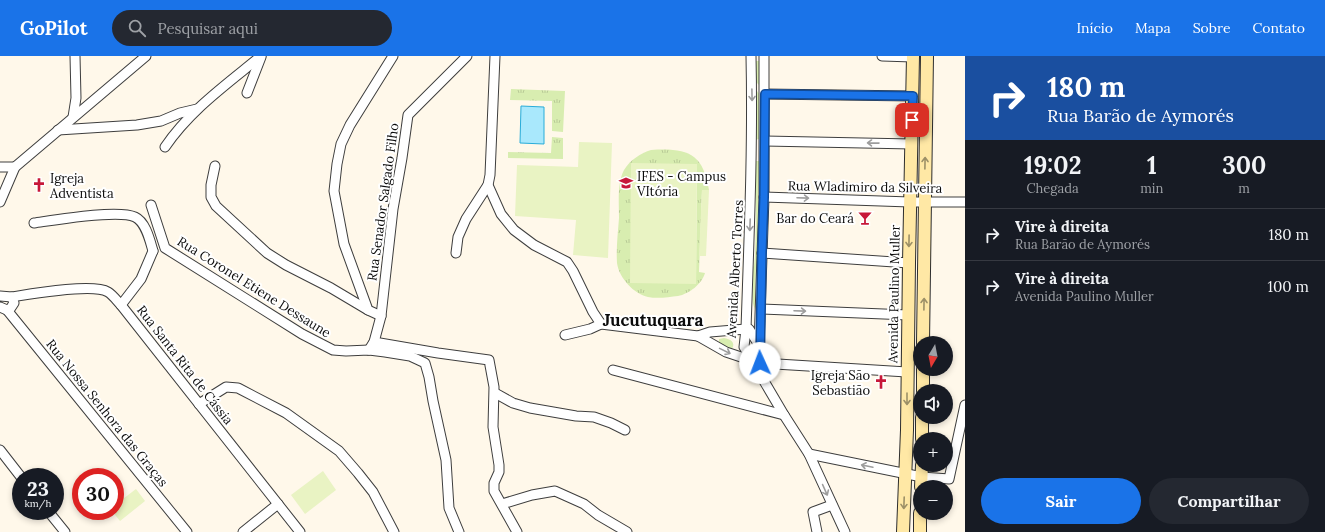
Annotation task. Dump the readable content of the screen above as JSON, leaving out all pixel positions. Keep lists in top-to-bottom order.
{
  "streets": {
    "main road": ["Avenida Paulino Muller"],
    "street": [
      "Rua Wladimiro da Silveira",
      "Rua Senador Salgado Filho",
      "Avenida Alberto Torres",
      "Rua Coronel Etiene Dessaune",
      "Rua Santa Rita de Cássia",
      "Rua Nossa Senhora das Graças"
    ]
  },
  "crossings": [
    ["Rua Wladimiro da Silveira", "Avenida Alberto Torres"],
    ["Rua Wladimiro da Silveira", "Avenida Paulino Muller"],
    ["Rua Senador Salgado Filho", "Rua Coronel Etiene Dessaune"]
  ],
  "districts": ["Jucutuquara"],
  "places": {
    "school or university": ["IFES - Campus VItória"],
    "church": ["Igreja Adventista", "Igreja São Sebastião"],
    "bar": ["Bar do Ceará"]
  },
  "north": "bottom",
  "page": {
    "header": "GoPilot",
    "search": "Pesquisar aqui",
    "nav": [
      "Início",
      "Mapa",
      "Sobre",
      "Contato"
    ],
    "turn": ["180 m", "Rua Barão de Aymorés"],
    "eta": [
      "19:02",
      "Chegada",
      "1",
      "min",
      "300",
      "m"
    ],
    "list": [
      {
        "name": "Vire à direita",
        "note": "Rua Barão de Aymorés",
        "value": "180 m"
      },
      {
        "name": "Vire à direita",
        "note": "Avenida Paulino Muller",
        "value": "100 m"
      }
    ],
    "map_buttons": ["+", "−"],
    "speed": "23 km/h",
    "limit": "30",
    "buttons": ["Sair", "Compartilhar"]
  }
}
